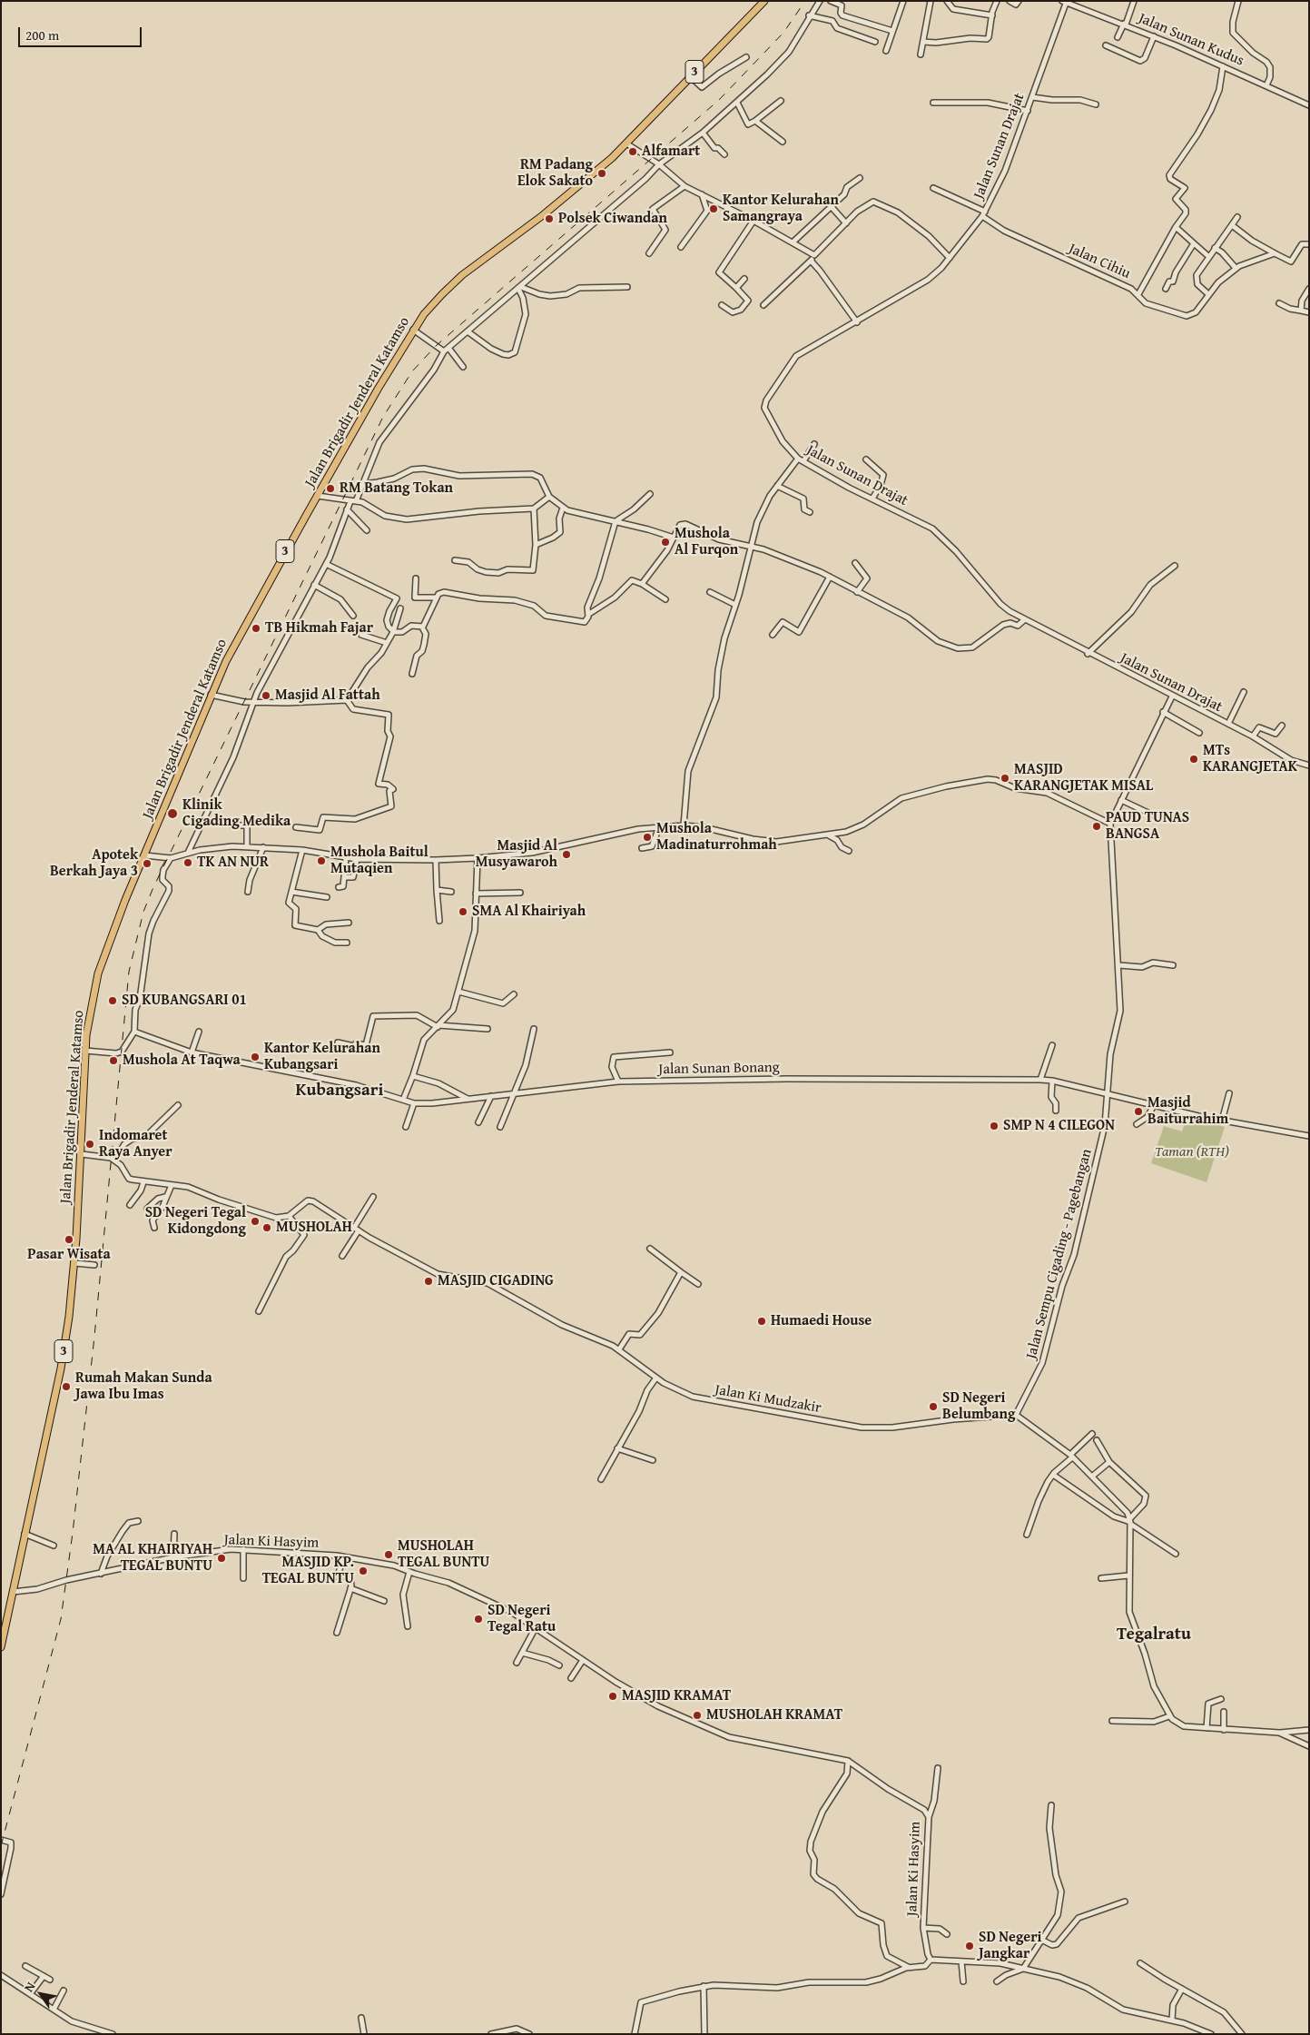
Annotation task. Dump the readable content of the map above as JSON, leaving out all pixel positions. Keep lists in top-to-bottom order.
{
  "streets": {
    "highway": ["3", "Jalan Brigadir Jenderal Katamso"],
    "street": [
      "Jalan Sunan Kudus",
      "Jalan Sunan Drajat",
      "Jalan Cihiu",
      "Jalan Sunan Bonang",
      "Jalan Sempu Cigading - Pagebangan",
      "Jalan Ki Mudzakir",
      "Jalan Ki Hasyim"
    ]
  },
  "crossings": [
    ["Jalan Sunan Kudus", "Jalan Sunan Drajat"],
    ["Jalan Sunan Drajat", "Jalan Cihiu"],
    ["Jalan Brigadir Jenderal Katamso", "Jalan Ki Hasyim"],
    ["Jalan Sunan Bonang", "Jalan Sempu Cigading - Pagebangan"],
    ["Jalan Sempu Cigading - Pagebangan", "Jalan Ki Mudzakir"]
  ],
  "districts": ["Kubangsari", "Tegalratu"],
  "parks": ["Taman (RTH)"],
  "places": [
    "Alfamart",
    "RM Padang Elok Sakato",
    "Kantor Kelurahan Samangraya",
    "Polsek Ciwandan",
    "RM Batang Tokan",
    "Mushola Al Furqon",
    "TB Hikmah Fajar",
    "Masjid Al Fattah",
    "MTs KARANGJETAK",
    "MASJID KARANGJETAK MISAL",
    "Klinik Cigading Medika",
    "PAUD TUNAS BANGSA",
    "Mushola Madinaturrohmah",
    "Masjid Al Musyawaroh",
    "Mushola Baitul Mutaqien",
    "TK AN NUR",
    "Apotek Berkah Jaya 3",
    "SMA Al Khairiyah",
    "SD KUBANGSARI 01",
    "Kantor Kelurahan Kubangsari",
    "Mushola At Taqwa",
    "Masjid Baiturrahim",
    "SMP N 4 CILEGON",
    "Indomaret Raya Anyer",
    "SD Negeri Tegal Kidongdong",
    "MUSHOLAH",
    "Pasar Wisata",
    "MASJID CIGADING",
    "Humaedi House",
    "Rumah Makan Sunda Jawa Ibu Imas",
    "SD Negeri Belumbang",
    "MUSHOLAH TEGAL BUNTU",
    "MA AL KHAIRIYAH TEGAL BUNTU",
    "MASJID KP. TEGAL BUNTU",
    "SD Negeri Tegal Ratu",
    "MASJID KRAMAT",
    "MUSHOLAH KRAMAT",
    "SD Negeri Jangkar"
  ],
  "scale_bar": "200 m",
  "north": "top left"
}
